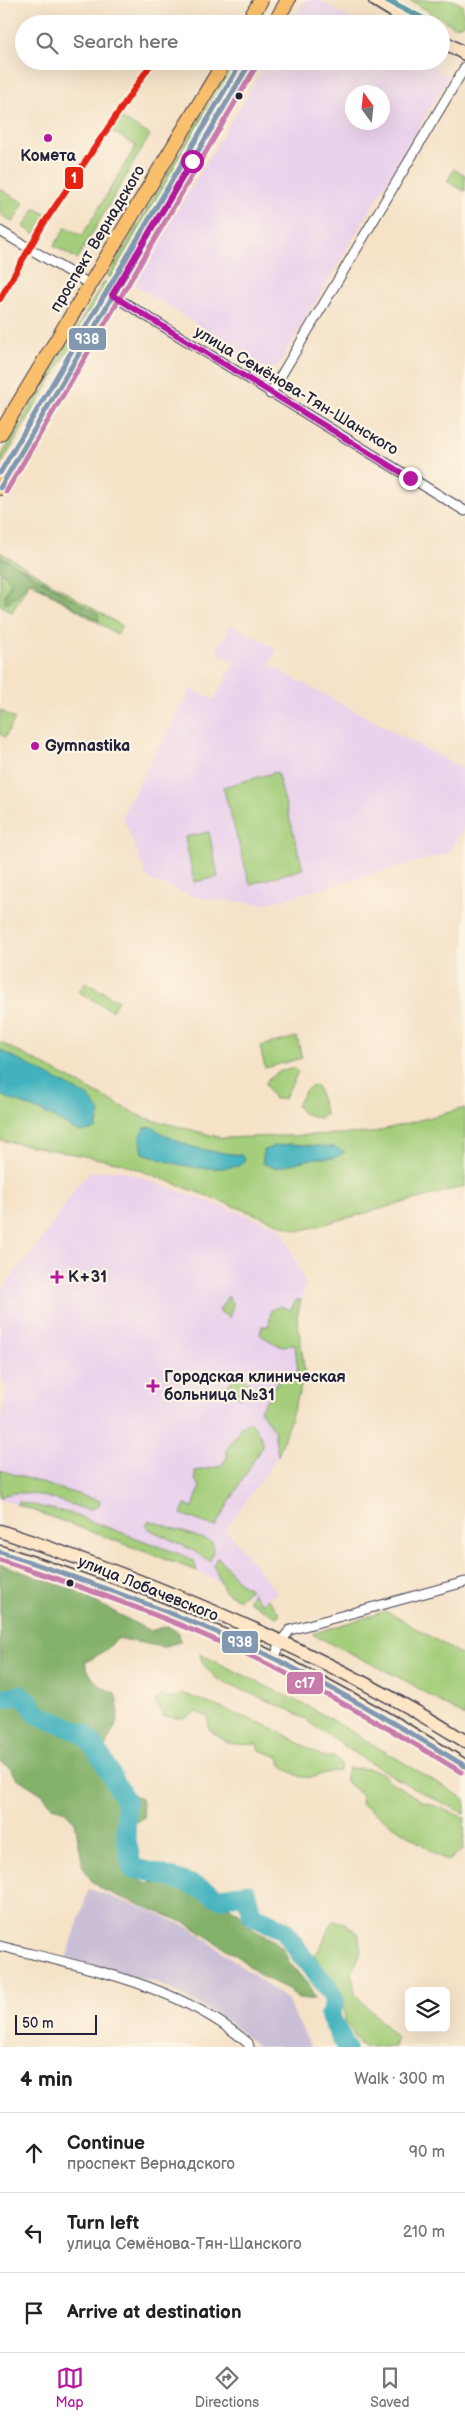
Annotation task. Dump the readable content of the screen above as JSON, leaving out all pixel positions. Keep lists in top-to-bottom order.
{
  "streets": {
    "main road": ["проспект Вернадского", "улица Лобачевского"],
    "street": ["улица Семёнова-Тян-Шанского"]
  },
  "places": {
    "other": ["Комета", "Gymnastika"],
    "health": ["К+31", "Городская клиническая больница №31"]
  },
  "lines": ["transit line 1", "transit line 938", "transit line с17"],
  "scale_bar": "50 m",
  "north": "top",
  "page": {
    "search": "Search here",
    "scale": "50 m",
    "heading": ["4 min", "Walk · 300 m"],
    "list": [
      ["Continue", "проспект Вернадского", "90 m"],
      ["Turn left", "улица Семёнова-Тян-Шанского", "210 m"],
      "Arrive at destination"
    ],
    "nav": ["Map", "Directions", "Saved"]
  }
}
